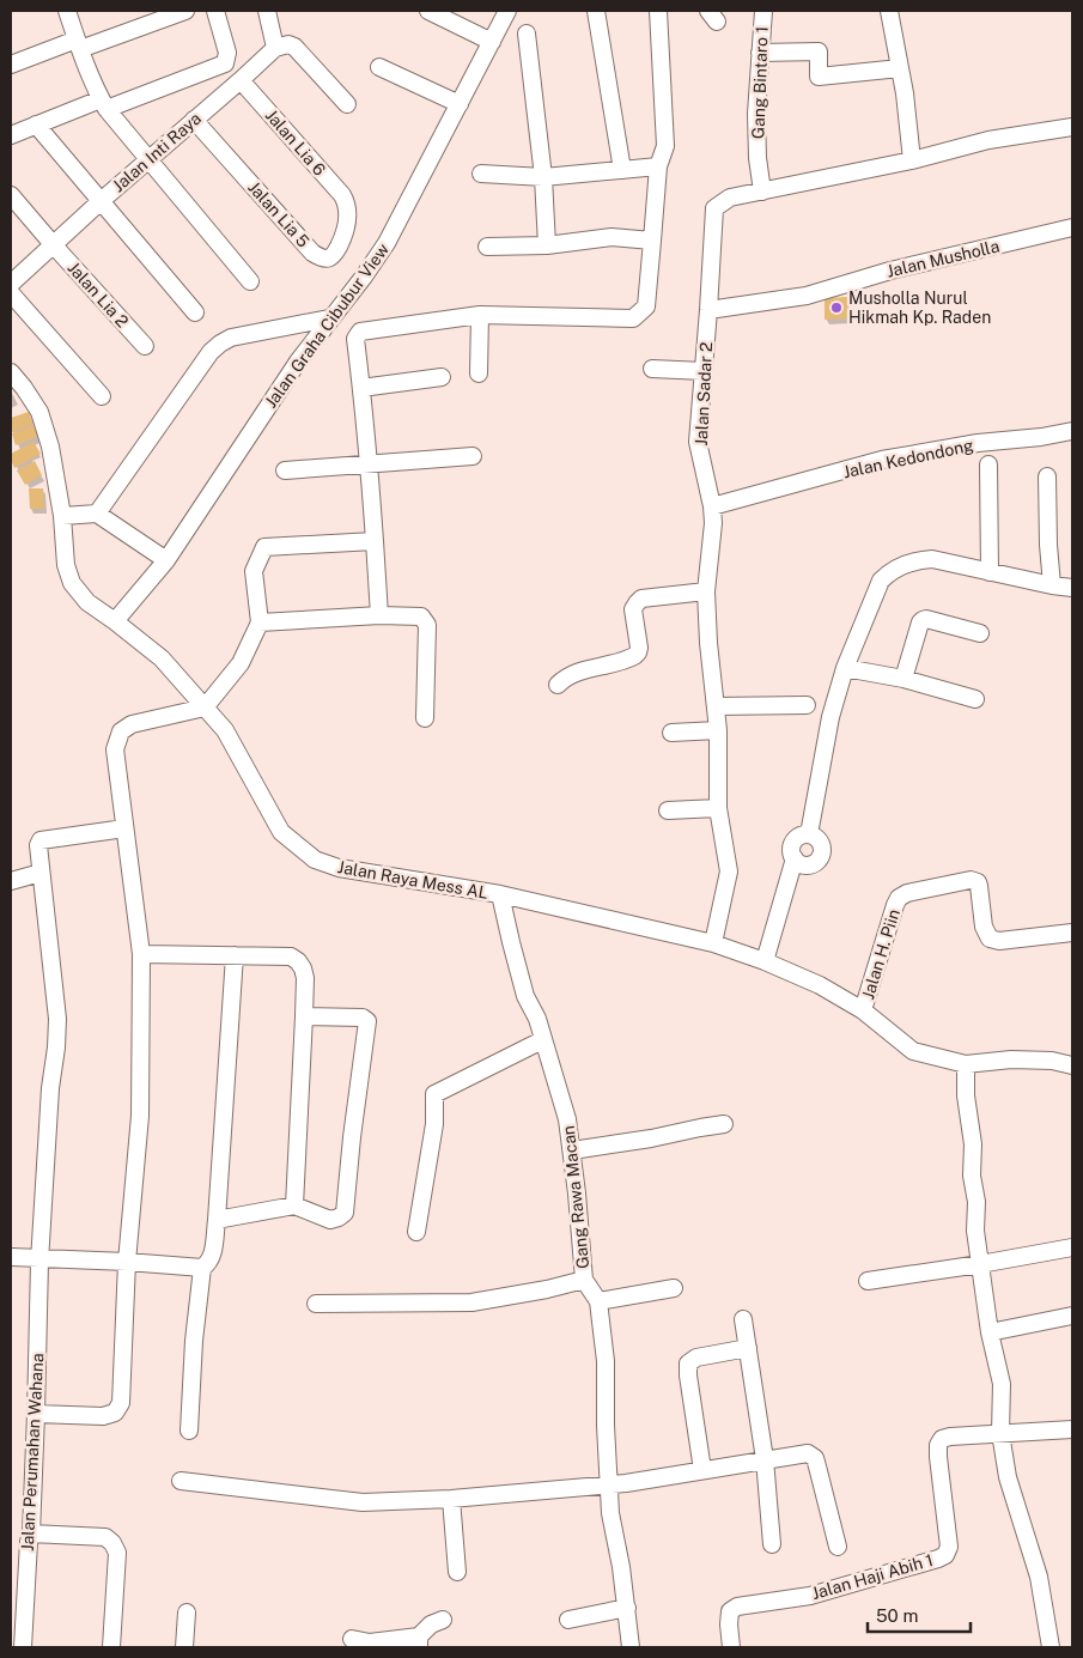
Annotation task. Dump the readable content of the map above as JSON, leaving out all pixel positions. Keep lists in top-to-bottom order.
{
  "streets": {
    "street": [
      "Gang Bintaro 1",
      "Jalan Lia 6",
      "Jalan Inti Raya",
      "Jalan Lia 5",
      "Jalan Musholla",
      "Jalan Lia 2",
      "Jalan Graha Cibubur View",
      "Jalan Sadar 2",
      "Jalan Kedondong",
      "Jalan Raya Mess AL",
      "Jalan H. Piin",
      "Gang Rawa Macan",
      "Jalan Perumahan Wahana",
      "Jalan Haji Abih 1"
    ]
  },
  "crossings": [
    ["Gang Bintaro 1", "Jalan Sadar 2"],
    ["Jalan Lia 6", "Jalan Inti Raya"],
    ["Jalan Lia 6", "Jalan Lia 5"],
    ["Jalan Inti Raya", "Jalan Lia 5"],
    ["Jalan Inti Raya", "Jalan Lia 2"],
    ["Jalan Musholla", "Jalan Sadar 2"],
    ["Jalan Graha Cibubur View", "Jalan Raya Mess AL"],
    ["Jalan Sadar 2", "Jalan Kedondong"],
    ["Jalan Sadar 2", "Jalan Raya Mess AL"],
    ["Jalan Raya Mess AL", "Jalan H. Piin"],
    ["Jalan Raya Mess AL", "Gang Rawa Macan"]
  ],
  "places": ["Musholla Nurul Hikmah Kp. Raden"],
  "scale_bar": "50 m"
}
